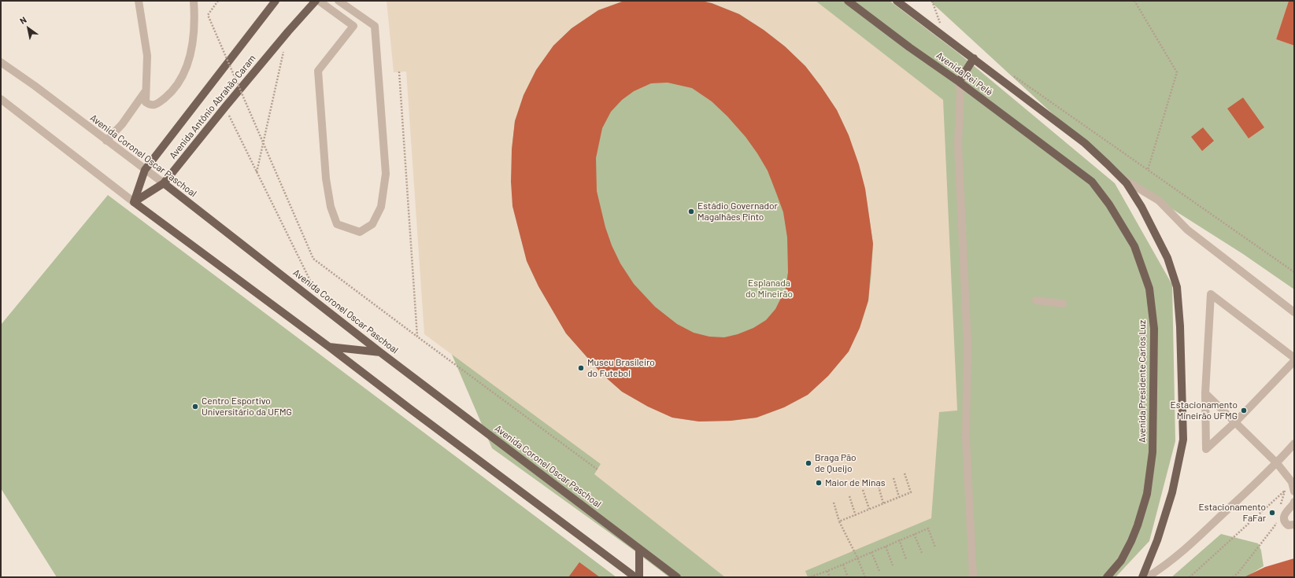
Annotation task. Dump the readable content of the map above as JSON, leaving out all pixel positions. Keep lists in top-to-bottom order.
{
  "streets": {
    "main road": [
      "Avenida Rei Pelé",
      "Avenida Antônio Abrahão Caram",
      "Avenida Coronel Oscar Paschoal",
      "Avenida Presidente Carlos Luz"
    ]
  },
  "crossings": [
    ["Avenida Rei Pelé", "Avenida Presidente Carlos Luz"],
    ["Avenida Antônio Abrahão Caram", "Avenida Coronel Oscar Paschoal"]
  ],
  "parks": ["Esplanada do Mineirão"],
  "places": [
    "Estádio Governador Magalhães Pinto",
    "Museu Brasileiro do Futebol",
    "Centro Esportivo Universitário da UFMG",
    "Estacionamento Mineirão UFMG",
    "Braga Pão de Queijo",
    "Maior de Minas",
    "Estacionamento FaFar"
  ],
  "north": "top left"
}
